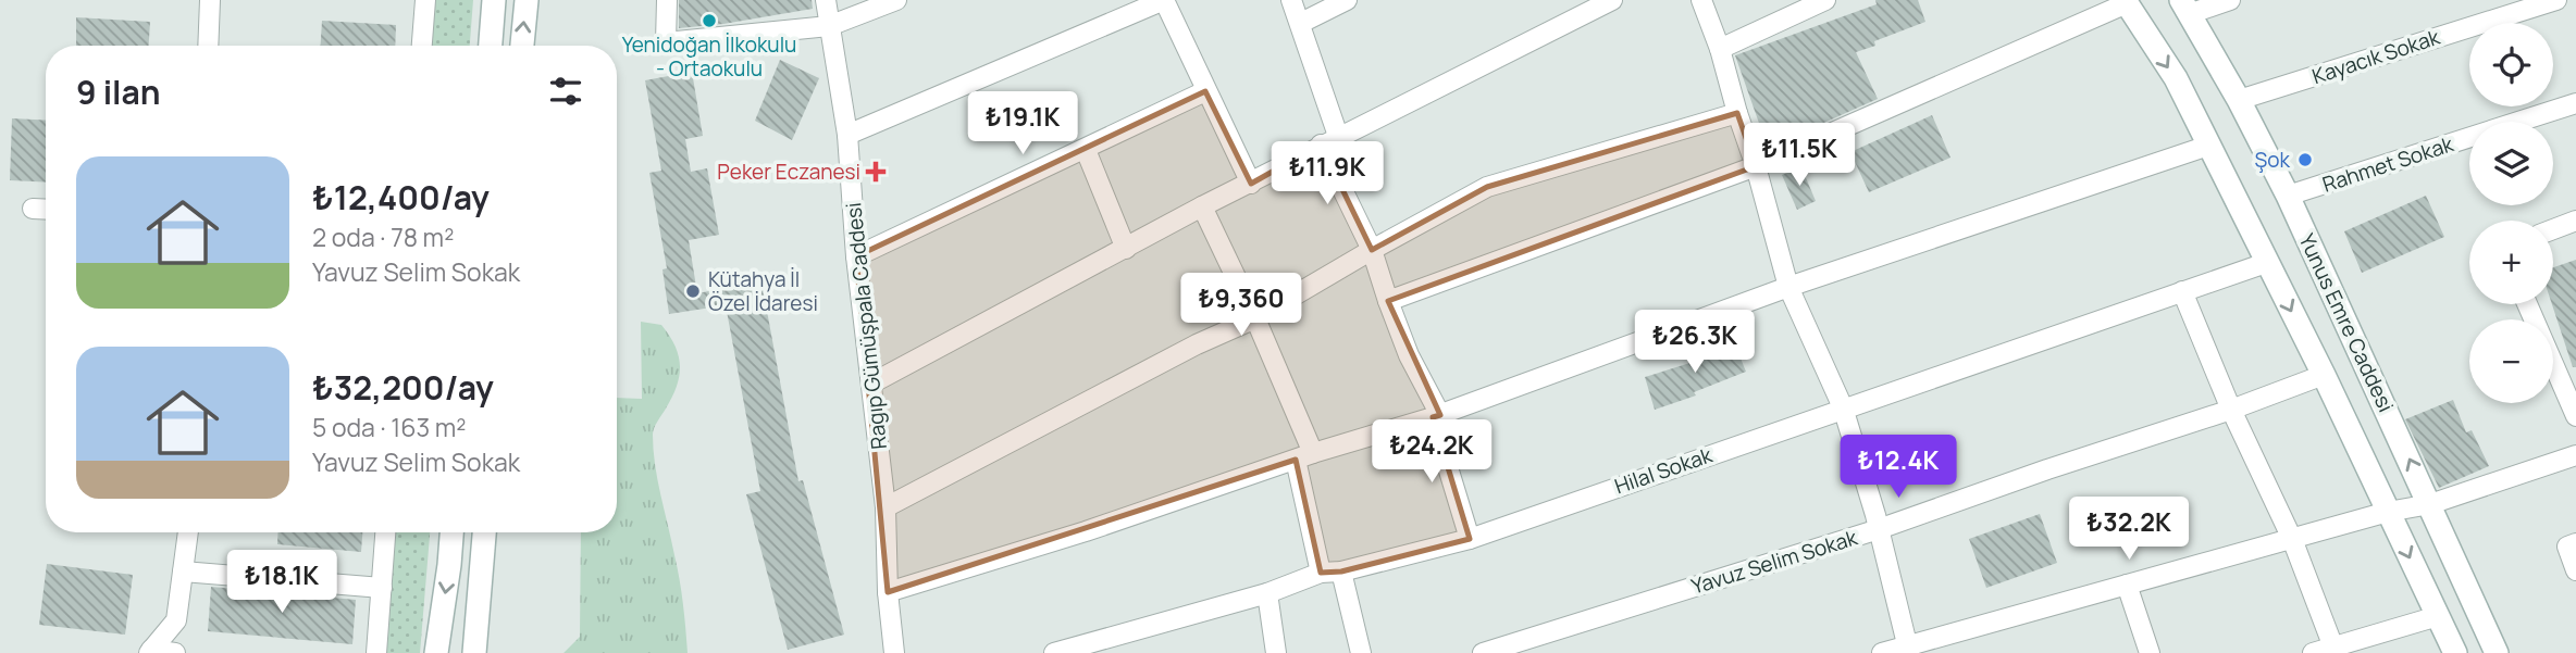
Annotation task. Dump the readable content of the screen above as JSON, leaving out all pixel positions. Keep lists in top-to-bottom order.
{
  "streets": {
    "street": [
      "Kayacık Sokak",
      "Rahmet Sokak",
      "Yunus Emre Caddesi",
      "Ragıp Gümüşpala Caddesi",
      "Hilal Sokak",
      "Yavuz Selim Sokak"
    ]
  },
  "crossings": [
    ["Kayacık Sokak", "Yunus Emre Caddesi"],
    ["Rahmet Sokak", "Yunus Emre Caddesi"]
  ],
  "places": {
    "other": ["Yenidoğan İlkokulu - Ortaokulu", "Şok", "Kütahya İl Özel İdaresi"],
    "health": ["Peker Eczanesi"]
  },
  "page": {
    "map_buttons": ["+", "−"],
    "heading": "9 ilan",
    "price": [
      "₺19.1K",
      "₺11.5K",
      "₺11.9K",
      "₺9,360",
      "₺26.3K",
      "₺24.2K",
      "₺12.4K",
      "₺32.2K",
      "₺18.1K"
    ],
    "list": [
      {
        "name": "₺12,400/ay",
        "note": "2 oda · 78 m² · Yavuz Selim Sokak"
      },
      {
        "name": "₺32,200/ay",
        "note": "5 oda · 163 m² · Yavuz Selim Sokak"
      }
    ]
  }
}
